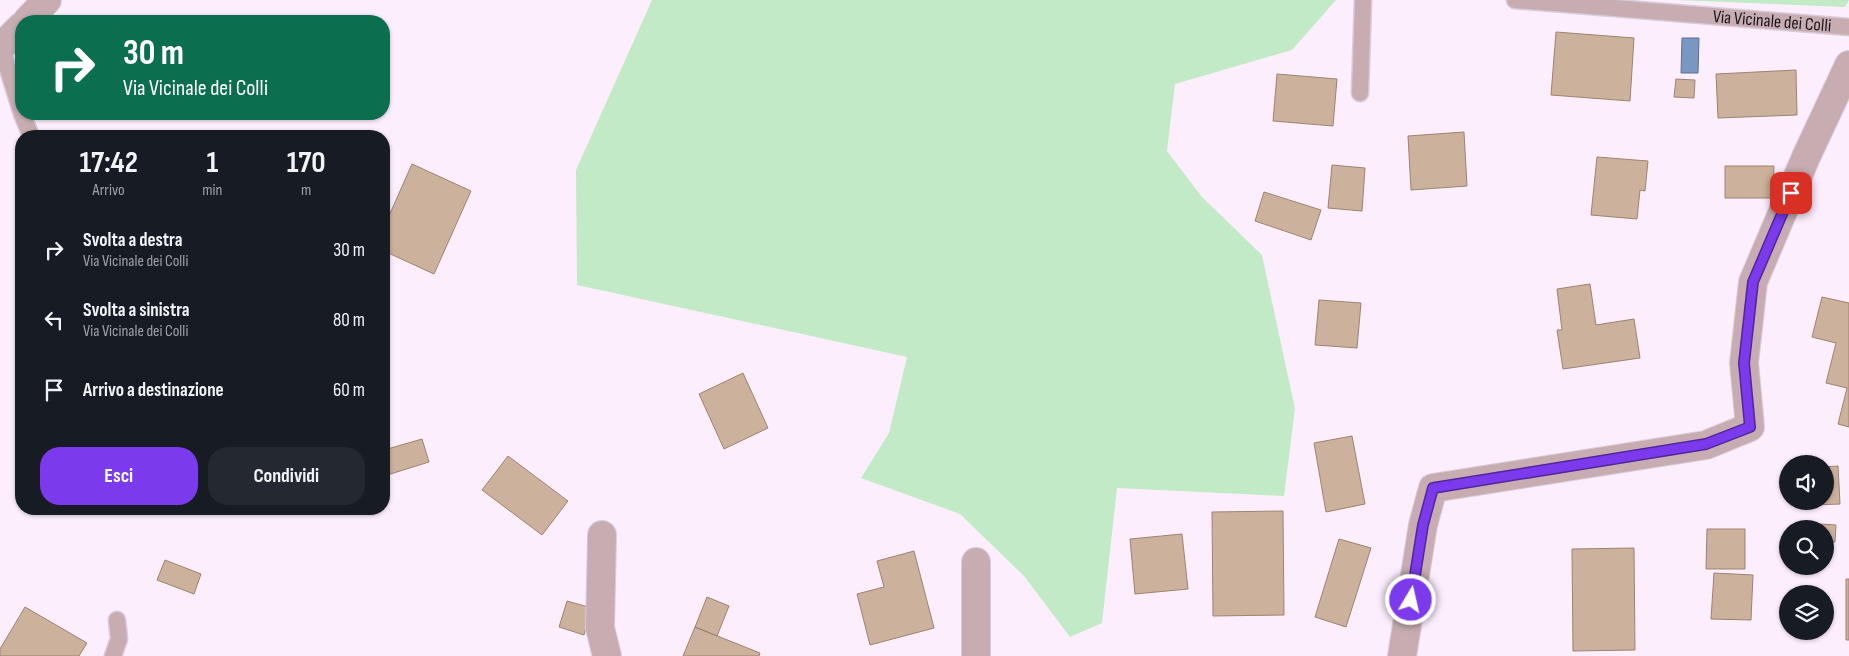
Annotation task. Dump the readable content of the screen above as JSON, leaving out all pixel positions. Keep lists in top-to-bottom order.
{
  "streets": {
    "lane": ["Via Vicinale dei Colli"]
  },
  "page": {
    "turn": ["30 m", "Via Vicinale dei Colli"],
    "eta": [
      "17:42",
      "Arrivo",
      "1",
      "min",
      "170",
      "m"
    ],
    "list": [
      {
        "name": "Svolta a destra",
        "note": "Via Vicinale dei Colli",
        "value": "30 m"
      },
      {
        "name": "Svolta a sinistra",
        "note": "Via Vicinale dei Colli",
        "value": "80 m"
      },
      {
        "name": "Arrivo a destinazione",
        "value": "60 m"
      }
    ],
    "buttons": ["Esci", "Condividi"]
  }
}
